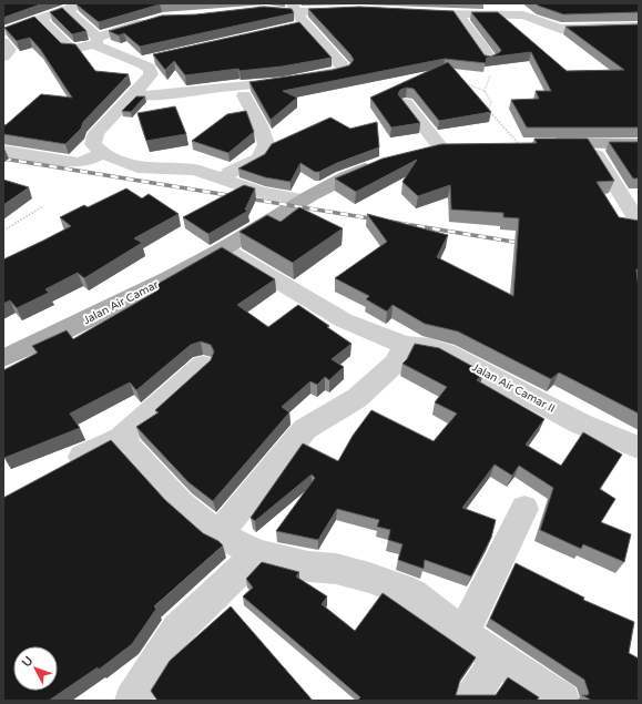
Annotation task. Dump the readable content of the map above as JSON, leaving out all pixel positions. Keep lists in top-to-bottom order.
{
  "streets": {
    "main road": ["Jalan Air Camar"],
    "street": ["Jalan Air Camar II"]
  },
  "crossings": [
    ["Jalan Air Camar", "Jalan Air Camar II"]
  ],
  "north": "top left"
}
